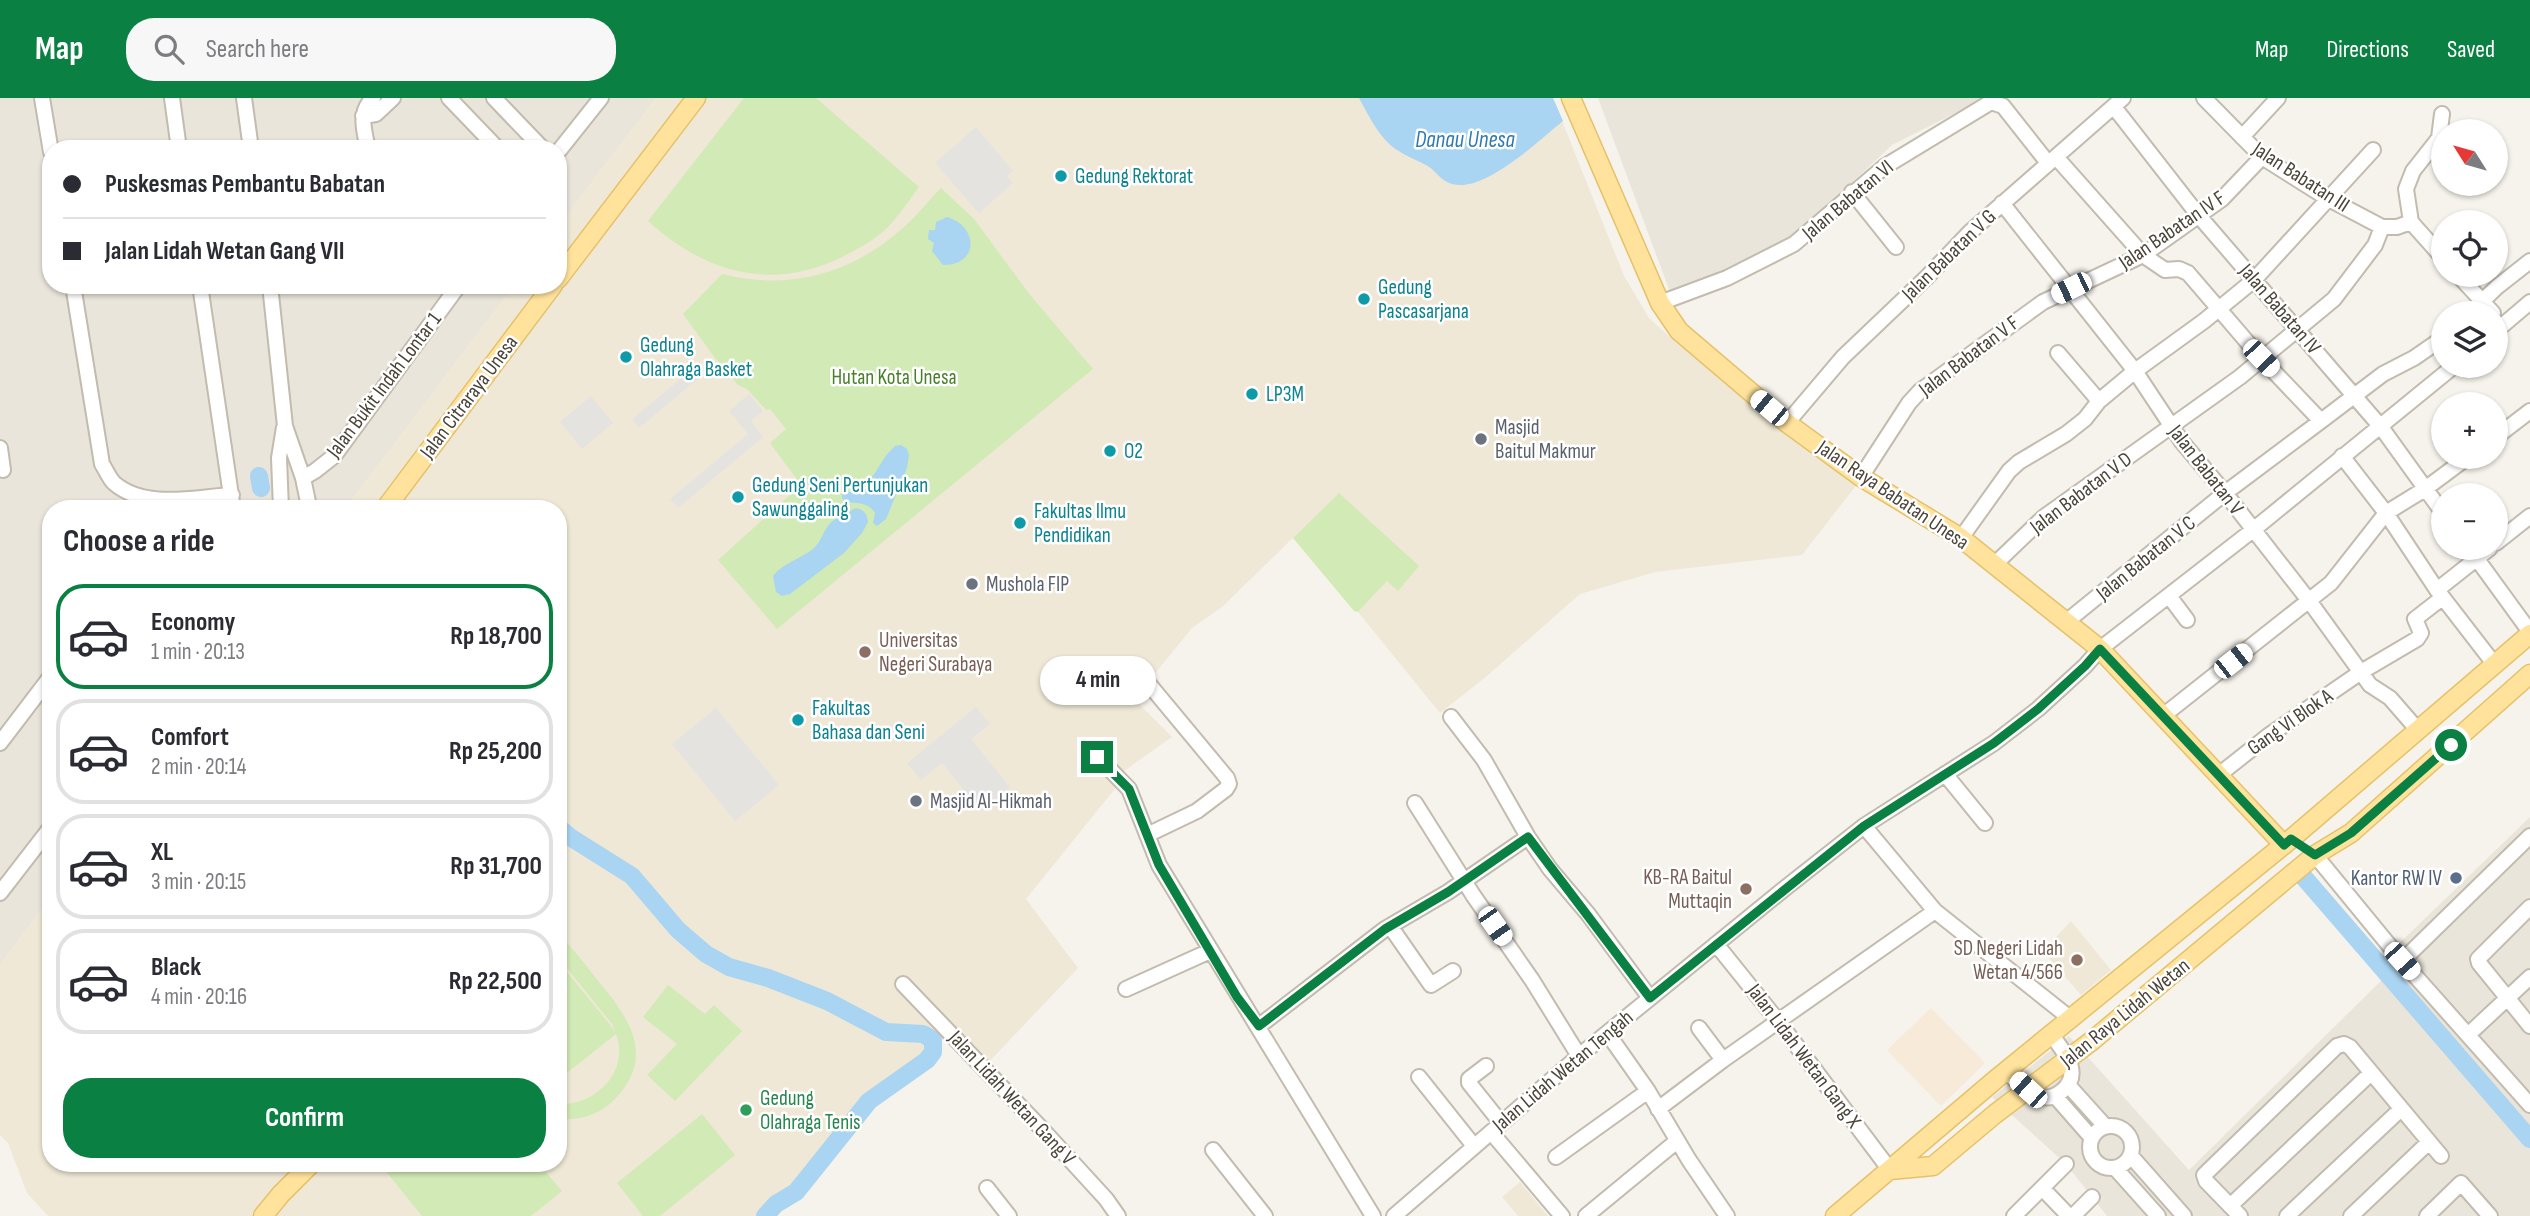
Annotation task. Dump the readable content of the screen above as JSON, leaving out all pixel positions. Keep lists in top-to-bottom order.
{
  "streets": {
    "main road": ["Jalan Citraraya Unesa", "Jalan Raya Babatan Unesa", "Jalan Raya Lidah Wetan"],
    "street": [
      "Jalan Babatan III",
      "Jalan Babatan VI",
      "Jalan Babatan IV F",
      "Jalan Babatan V G",
      "Jalan Babatan IV",
      "Jalan Babatan V F",
      "Jalan Bukit Indah Lontar 1",
      "Jalan Babatan V",
      "Jalan Babatan V D",
      "Jalan Babatan V C",
      "Gang VI Blok A",
      "Jalan Lidah Wetan Gang X",
      "Jalan Lidah Wetan Tengah",
      "Jalan Lidah Wetan Gang V"
    ]
  },
  "crossings": [
    ["Jalan Babatan III", "Jalan Babatan IV F"],
    ["Jalan Babatan III", "Jalan Babatan V D"],
    ["Jalan Babatan VI", "Jalan Babatan IV F"],
    ["Jalan Babatan VI", "Jalan Babatan V G"],
    ["Jalan Babatan VI", "Jalan Babatan V D"],
    ["Jalan Babatan VI", "Jalan Raya Babatan Unesa"],
    ["Jalan Babatan VI", "Jalan Babatan V C"],
    ["Jalan Babatan IV F", "Jalan Babatan IV"],
    ["Jalan Babatan IV F", "Jalan Babatan V F"],
    ["Jalan Babatan IV F", "Jalan Babatan V"],
    ["Jalan Babatan V G", "Jalan Babatan IV"],
    ["Jalan Babatan V G", "Jalan Babatan V"],
    ["Jalan Babatan V G", "Jalan Raya Babatan Unesa"],
    ["Jalan Babatan IV", "Jalan Babatan V D"],
    ["Jalan Babatan IV", "Jalan Babatan V C"],
    ["Jalan Babatan IV", "Jalan Lidah Wetan Tengah"],
    ["Jalan Babatan V F", "Jalan Babatan V"],
    ["Jalan Babatan V F", "Jalan Raya Babatan Unesa"],
    ["Jalan Babatan V", "Jalan Babatan V D"],
    ["Jalan Babatan V", "Jalan Babatan V C"],
    ["Jalan Babatan V", "Gang VI Blok A"],
    ["Jalan Babatan V", "Jalan Raya Lidah Wetan"],
    ["Jalan Babatan V", "Jalan Lidah Wetan Tengah"],
    ["Jalan Babatan V D", "Jalan Raya Babatan Unesa"],
    ["Jalan Raya Babatan Unesa", "Jalan Babatan V C"],
    ["Jalan Raya Babatan Unesa", "Gang VI Blok A"],
    ["Jalan Raya Babatan Unesa", "Jalan Raya Lidah Wetan"],
    ["Jalan Raya Babatan Unesa", "Jalan Lidah Wetan Tengah"],
    ["Jalan Raya Lidah Wetan", "Jalan Lidah Wetan Gang X"],
    ["Jalan Lidah Wetan Gang X", "Jalan Lidah Wetan Tengah"]
  ],
  "water": ["Danau Unesa"],
  "parks": ["Hutan Kota Unesa"],
  "places": [
    "Gedung Rektorat",
    "Gedung Pascasarjana",
    "Gedung Olahraga Basket",
    "LP3M",
    "Masjid Baitul Makmur",
    "O2",
    "Gedung Seni Pertunjukan Sawunggaling",
    "Fakultas Ilmu Pendidikan",
    "Mushola FIP",
    "Universitas Negeri Surabaya",
    "Fakultas Bahasa dan Seni",
    "Masjid Al-Hikmah",
    "Kantor RW IV",
    "KB-RA Baitul Muttaqin",
    "SD Negeri Lidah Wetan 4/566",
    "Gedung Olahraga Tenis"
  ],
  "north": "top left",
  "page": {
    "header": "Map",
    "search": "Search here",
    "nav": ["Map", "Directions", "Saved"],
    "map_buttons": ["+", "−"],
    "banner": ["Puskesmas Pembantu Babatan", "Jalan Lidah Wetan Gang VII"],
    "heading": "Choose a ride",
    "list": [
      {
        "name": "Economy",
        "note": "1 min · 20:13",
        "value": "Rp 18,700"
      },
      {
        "name": "Comfort",
        "note": "2 min · 20:14",
        "value": "Rp 25,200"
      },
      {
        "name": "XL",
        "note": "3 min · 20:15",
        "value": "Rp 31,700"
      },
      {
        "name": "Black",
        "note": "4 min · 20:16",
        "value": "Rp 22,500"
      }
    ],
    "bubble": "4 min",
    "buttons": "Confirm"
  }
}
